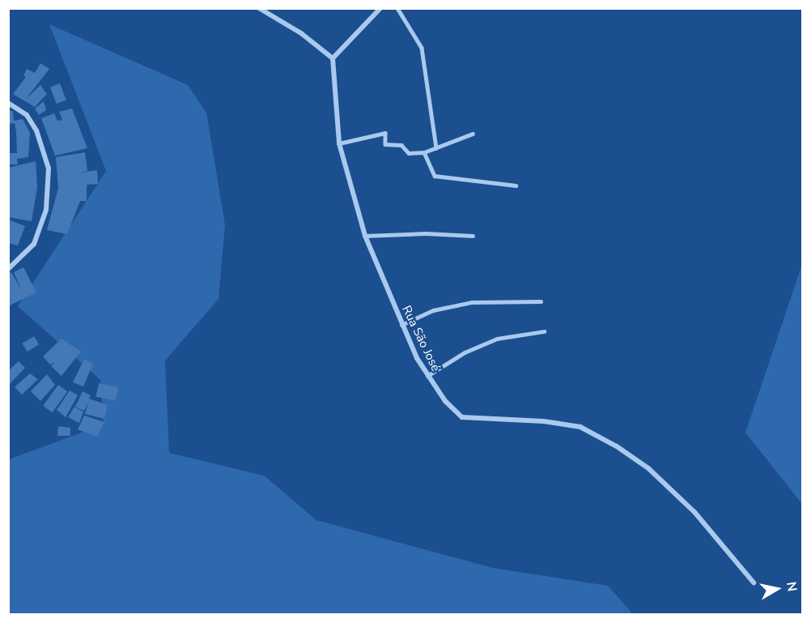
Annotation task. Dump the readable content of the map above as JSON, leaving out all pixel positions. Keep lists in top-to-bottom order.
{
  "streets": {
    "street": ["Rua São José"]
  },
  "north": "right"
}
